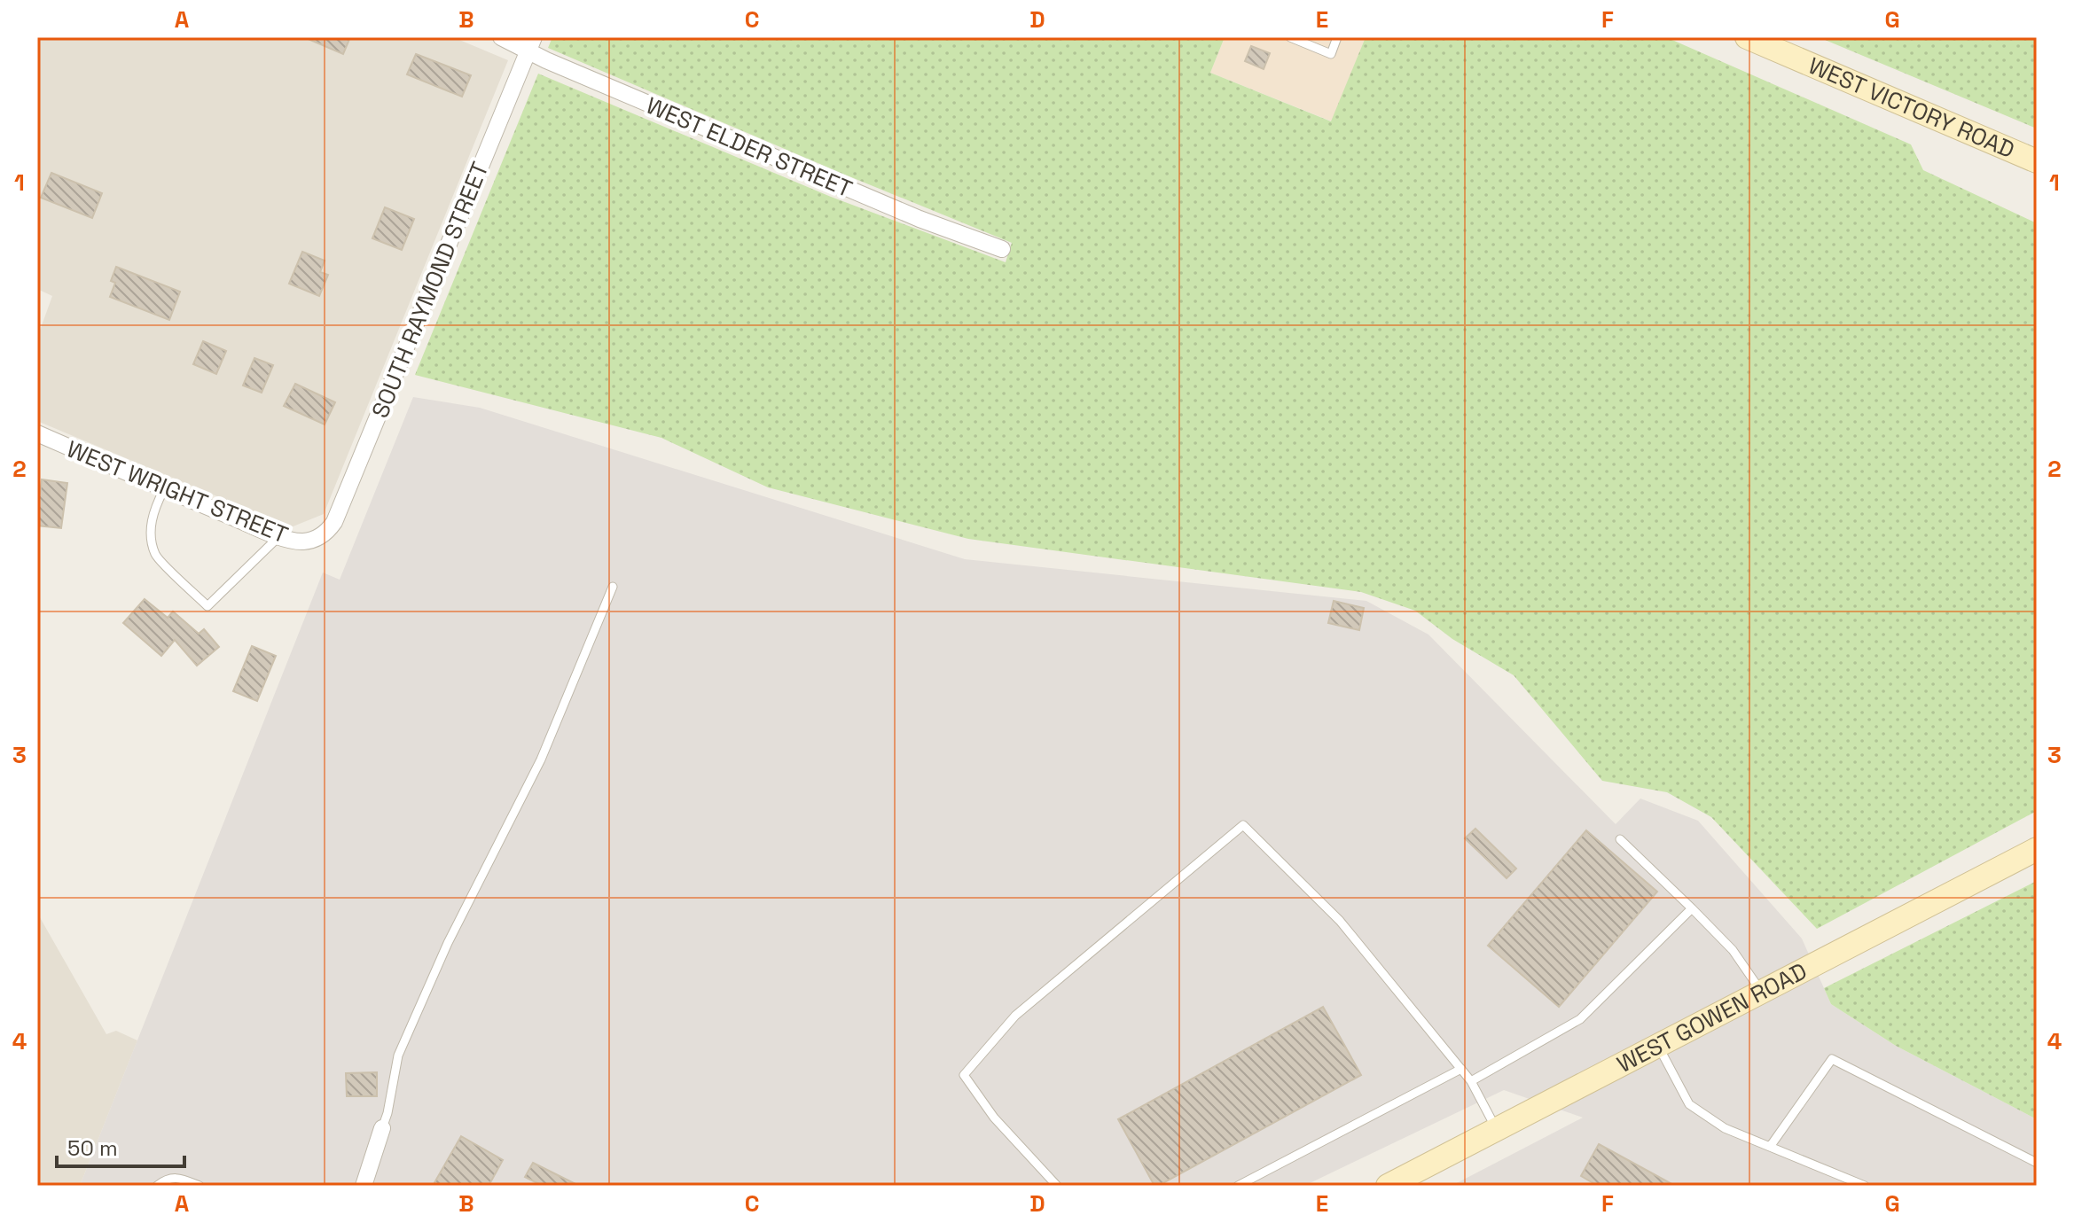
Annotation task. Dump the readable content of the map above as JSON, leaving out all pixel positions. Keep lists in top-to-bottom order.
{
  "streets": {
    "street": [
      "WEST VICTORY ROAD",
      "WEST ELDER STREET",
      "SOUTH RAYMOND STREET",
      "WEST WRIGHT STREET",
      "WEST GOWEN ROAD"
    ]
  },
  "crossings": [
    ["WEST ELDER STREET", "SOUTH RAYMOND STREET"],
    ["SOUTH RAYMOND STREET", "WEST WRIGHT STREET"]
  ],
  "scale_bar": "50 m",
  "grid": {
    "columns": [
      "A",
      "B",
      "C",
      "D",
      "E",
      "F",
      "G"
    ],
    "rows": [
      "1",
      "2",
      "3",
      "4"
    ]
  }
}
